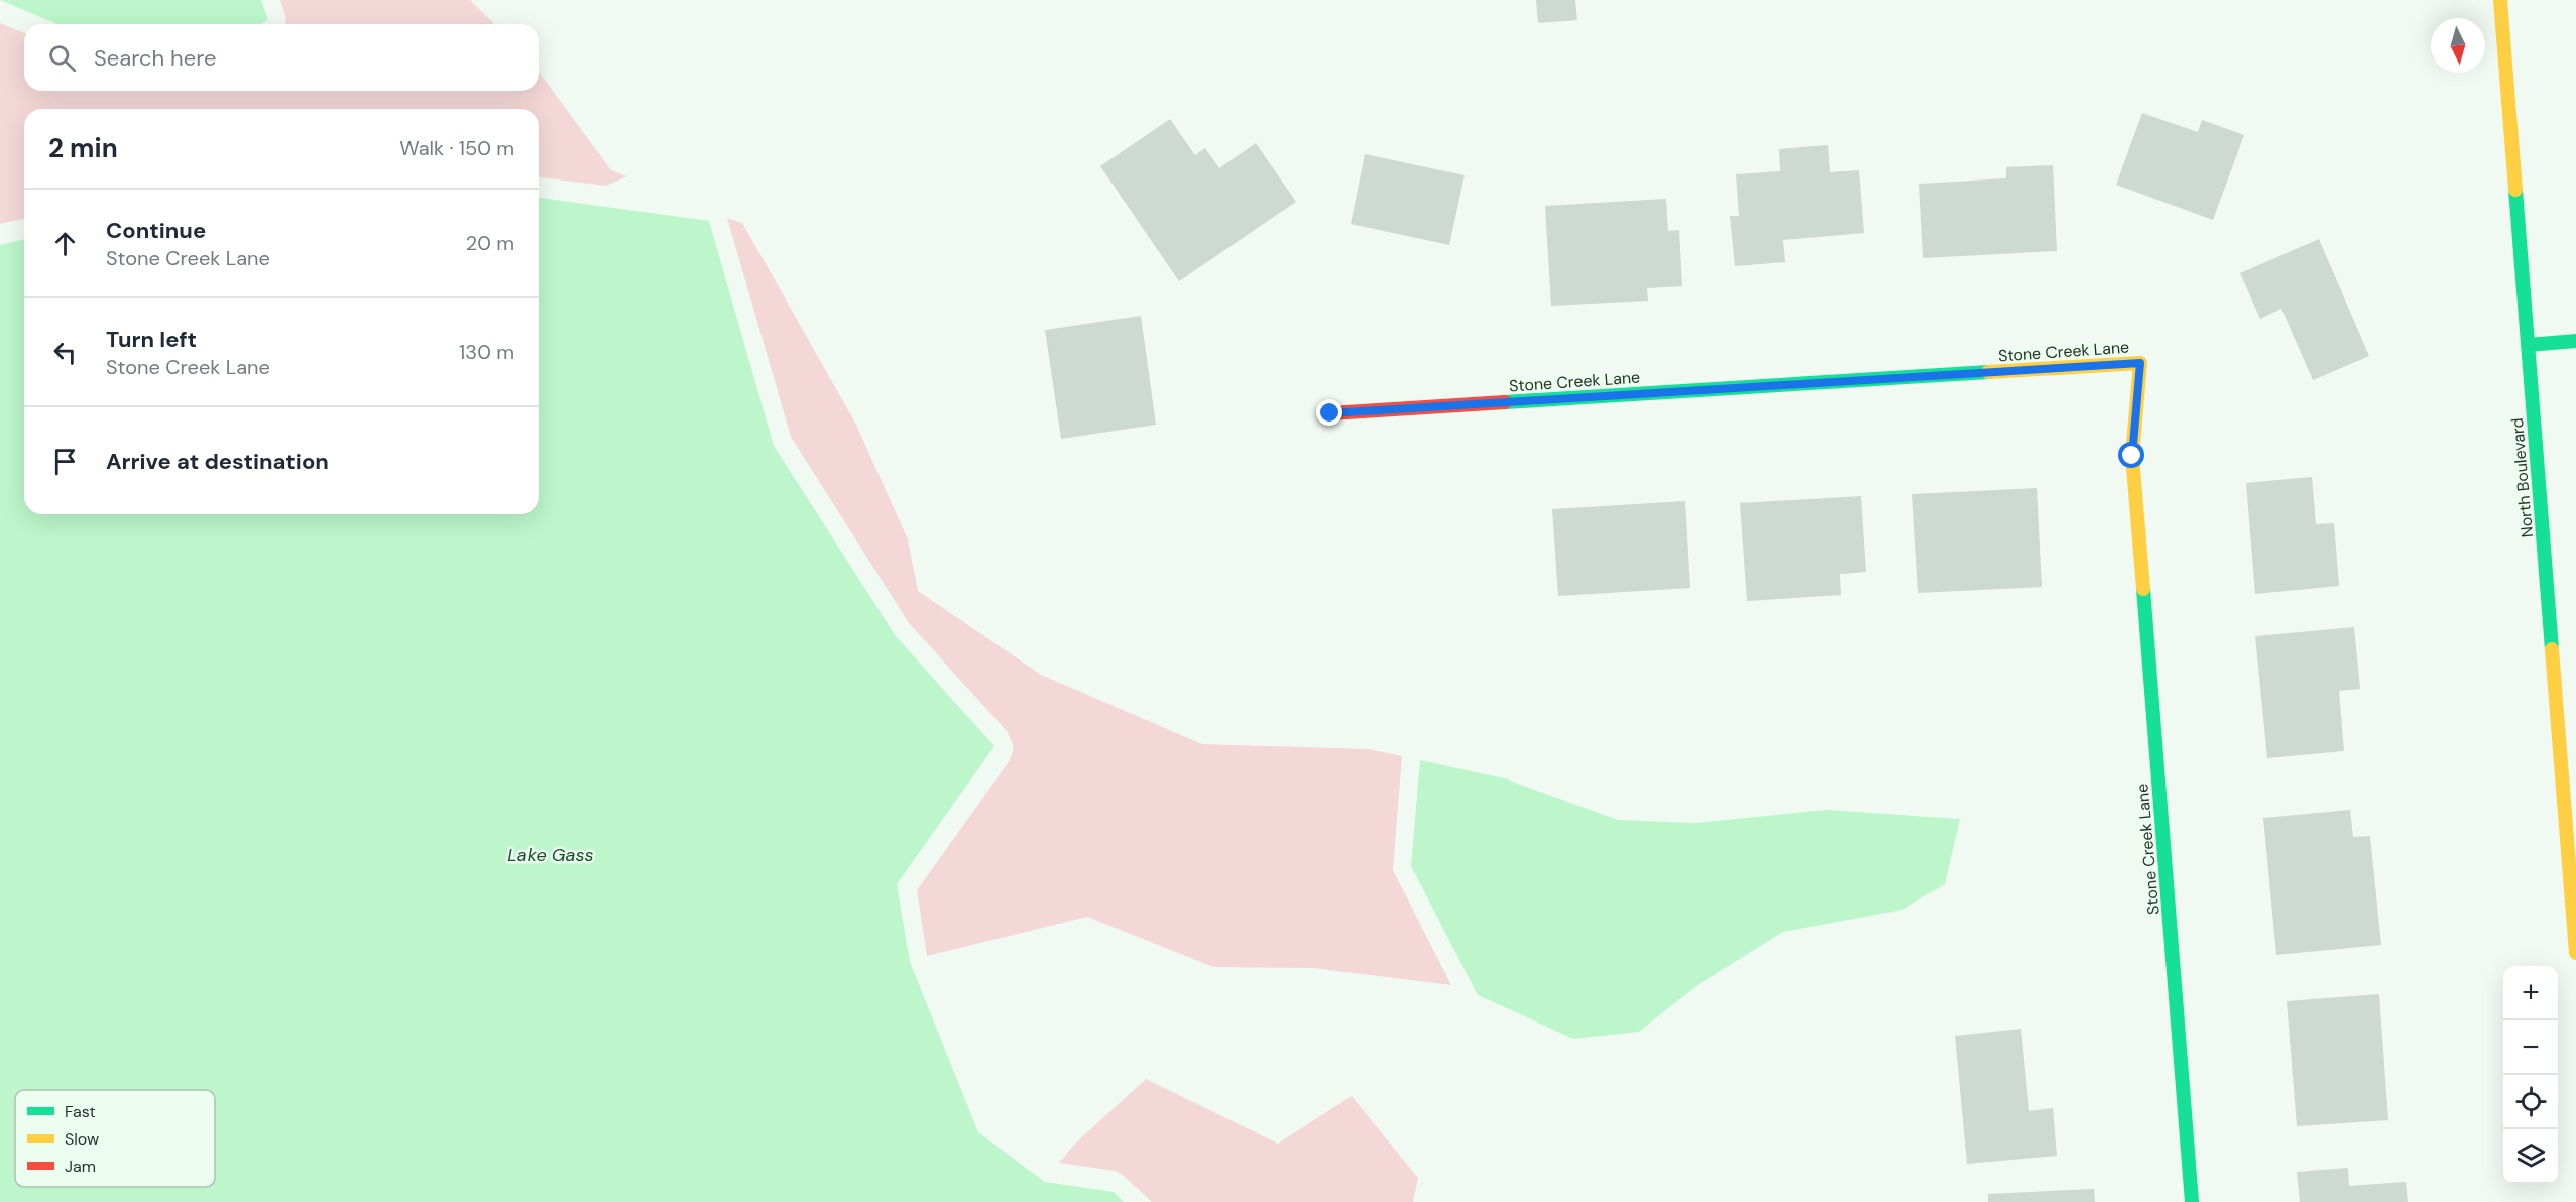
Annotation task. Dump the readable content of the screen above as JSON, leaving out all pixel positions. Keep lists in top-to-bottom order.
{
  "streets": {
    "street": ["Stone Creek Lane", "North Boulevard"]
  },
  "water": ["Lake Gass"],
  "legend": ["Fast", "Slow", "Jam"],
  "north": "bottom",
  "page": {
    "search": "Search here",
    "heading": ["2 min", "Walk · 150 m"],
    "list": [
      ["Continue", "Stone Creek Lane", "20 m"],
      ["Turn left", "Stone Creek Lane", "130 m"],
      "Arrive at destination"
    ],
    "map_buttons": ["+", "−"]
  }
}
